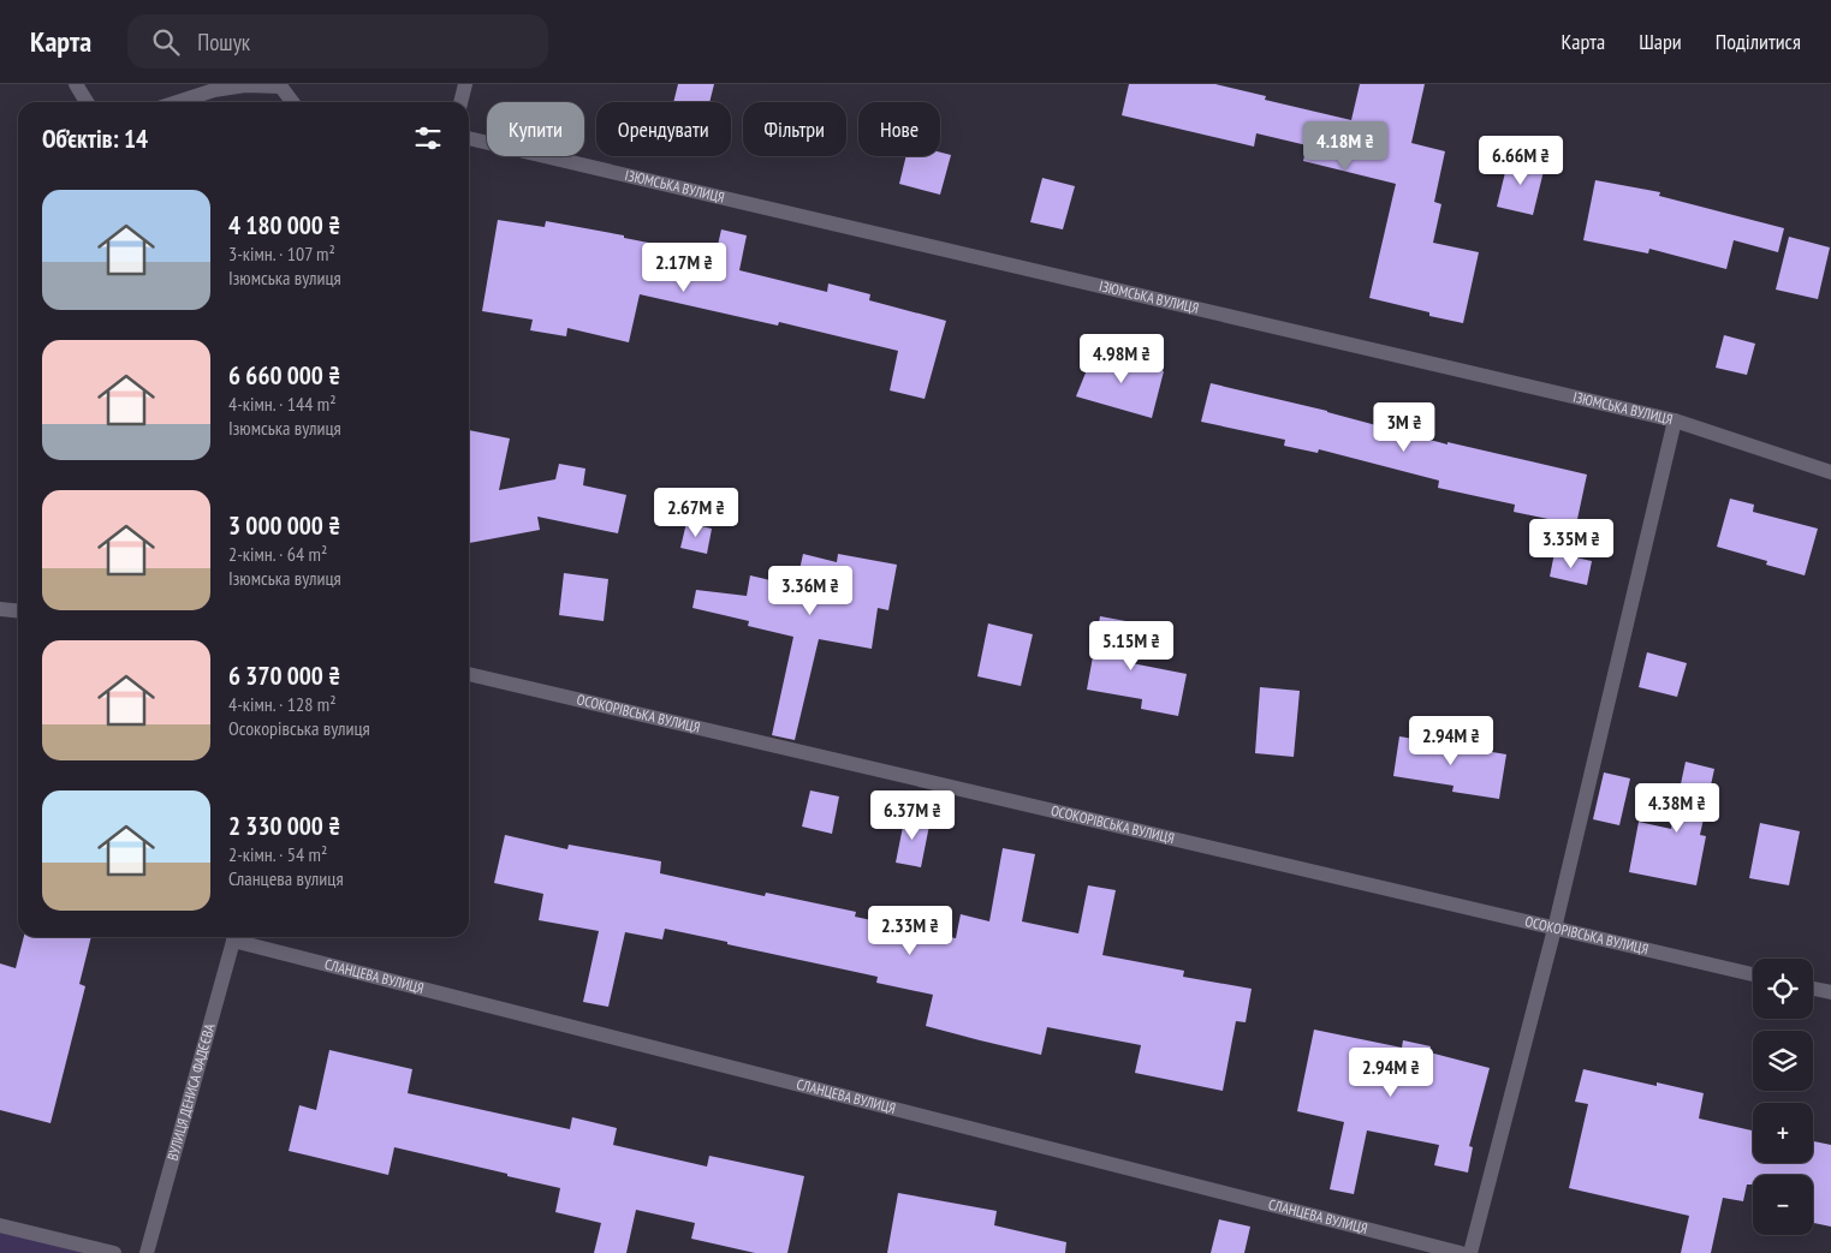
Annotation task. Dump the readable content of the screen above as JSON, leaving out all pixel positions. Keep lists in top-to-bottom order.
{
  "streets": {
    "street": [
      "ІЗЮМСЬКА ВУЛИЦЯ",
      "ОСОКОРІВСЬКА ВУЛИЦЯ",
      "СЛАНЦЕВА ВУЛИЦЯ",
      "ВУЛИЦЯ ДЕНИСА ФАДЄЄВА"
    ]
  },
  "page": {
    "header": "Карта",
    "search": "Пошук",
    "nav": ["Карта", "Шари", "Поділитися"],
    "chip": [
      "Купити",
      "Орендувати",
      "Фільтри",
      "Нове"
    ],
    "heading": "Об’єктів: 14",
    "price": [
      "4.18M ₴",
      "6.66M ₴",
      "2.17M ₴",
      "4.98M ₴",
      "3M ₴",
      "2.67M ₴",
      "3.35M ₴",
      "3.36M ₴",
      "5.15M ₴",
      "2.94M ₴",
      "4.38M ₴",
      "6.37M ₴",
      "2.33M ₴",
      "2.94M ₴"
    ],
    "list": [
      {
        "name": "4 180 000 ₴",
        "note": "3-кімн. · 107 m² · Ізюмська вулиця"
      },
      {
        "name": "6 660 000 ₴",
        "note": "4-кімн. · 144 m² · Ізюмська вулиця"
      },
      {
        "name": "3 000 000 ₴",
        "note": "2-кімн. · 64 m² · Ізюмська вулиця"
      },
      {
        "name": "6 370 000 ₴",
        "note": "4-кімн. · 128 m² · Осокорівська вулиця"
      },
      {
        "name": "2 330 000 ₴",
        "note": "2-кімн. · 54 m² · Сланцева вулиця"
      }
    ],
    "map_buttons": ["+", "−"]
  }
}
